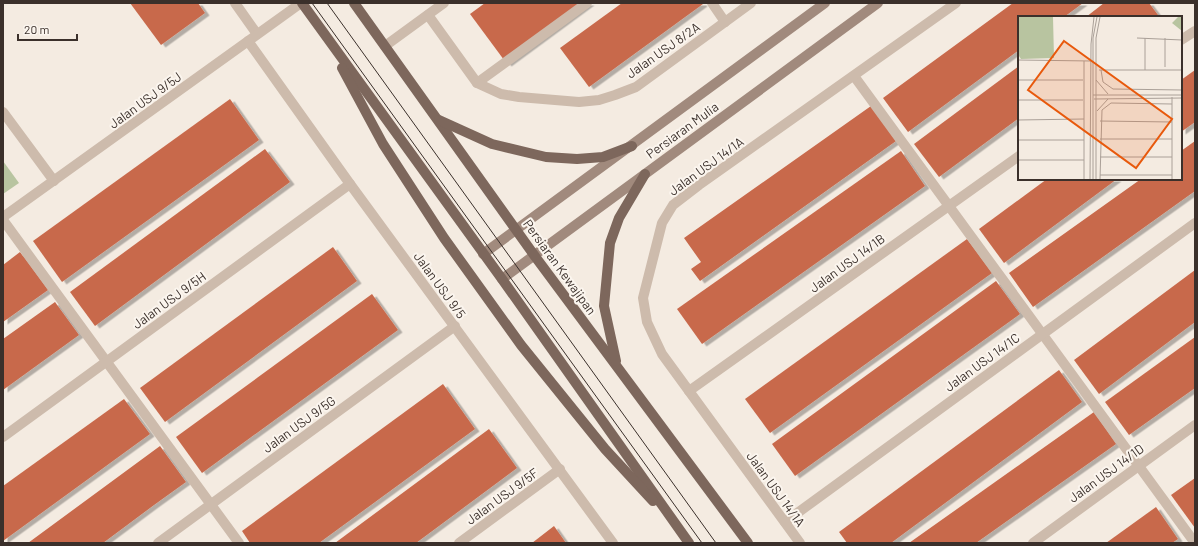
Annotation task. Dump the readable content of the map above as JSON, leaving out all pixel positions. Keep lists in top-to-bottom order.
{
  "streets": {
    "main road": ["Persiaran Mulia", "Persiaran Kewajipan"],
    "street": [
      "Jalan USJ 8/2A",
      "Jalan USJ 9/5J",
      "Jalan USJ 14/1A",
      "Jalan USJ 14/1B",
      "Jalan USJ 9/5",
      "Jalan USJ 9/5H",
      "Jalan USJ 14/1C",
      "Jalan USJ 9/5G",
      "Jalan USJ 14/1D",
      "Jalan USJ 9/5F"
    ]
  },
  "crossings": [
    ["Jalan USJ 9/5J", "Jalan USJ 9/5"],
    ["Persiaran Mulia", "Persiaran Kewajipan"],
    ["Jalan USJ 14/1A", "Jalan USJ 14/1B"],
    ["Jalan USJ 14/1A", "Jalan USJ 14/1C"],
    ["Jalan USJ 9/5", "Jalan USJ 9/5H"],
    ["Jalan USJ 9/5", "Jalan USJ 9/5G"],
    ["Jalan USJ 9/5", "Jalan USJ 9/5F"]
  ],
  "scale_bar": "20 m"
}
